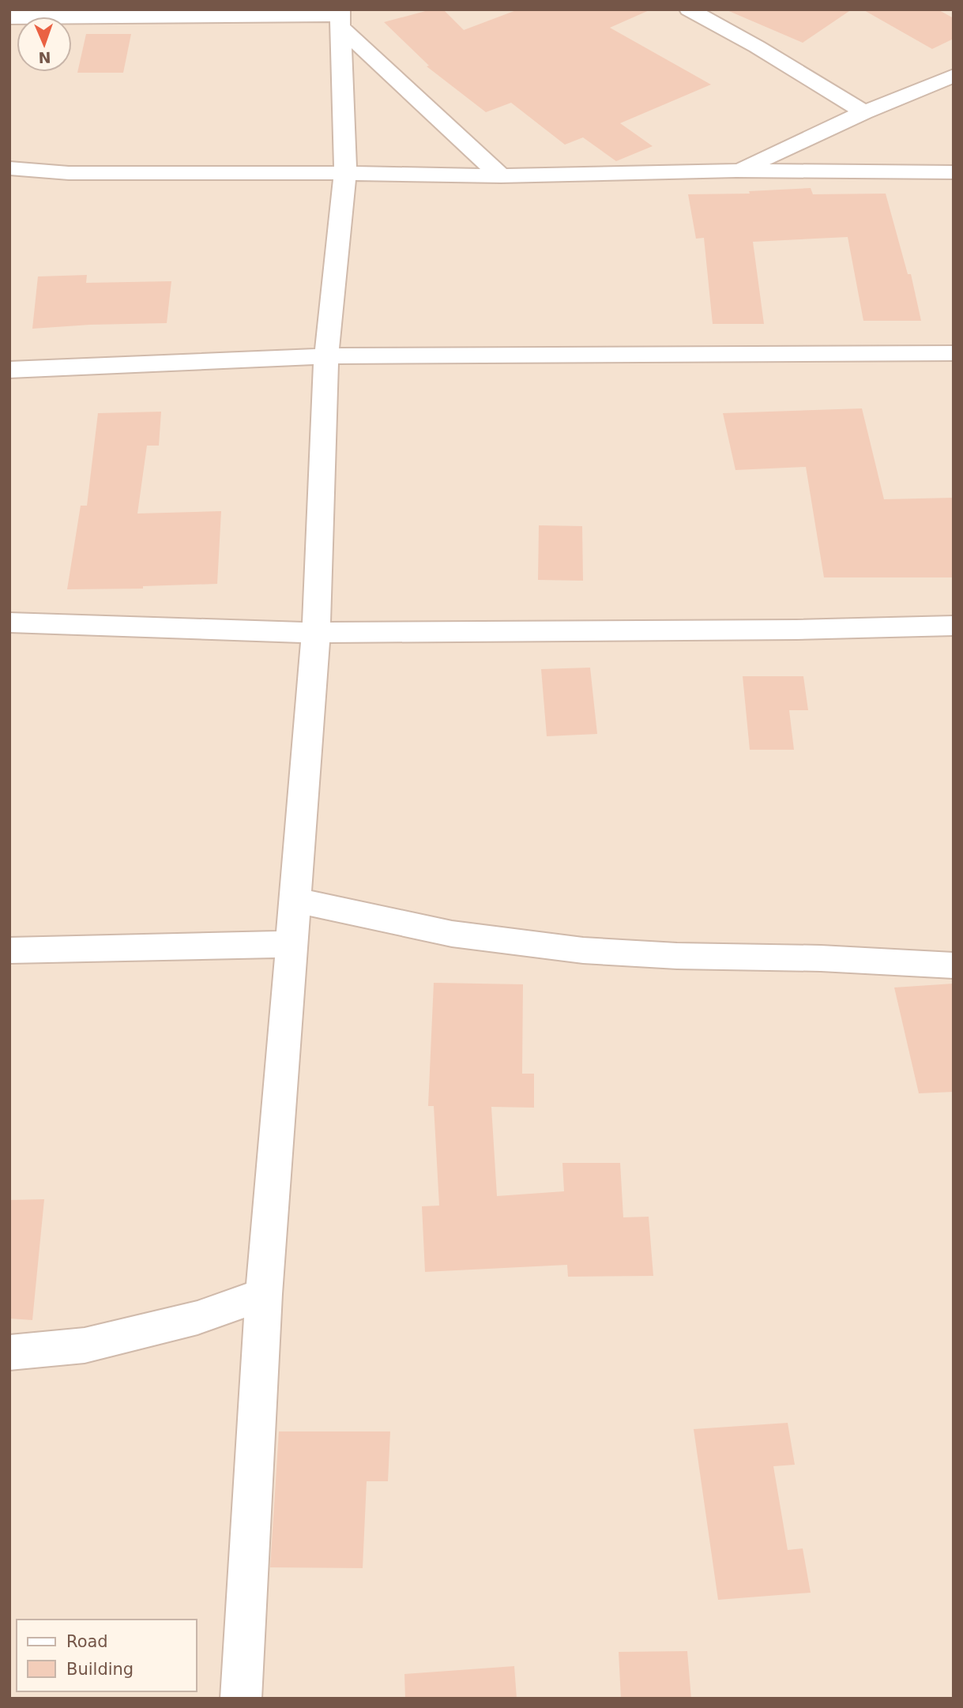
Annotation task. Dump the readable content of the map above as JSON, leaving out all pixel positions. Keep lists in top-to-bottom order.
{
  "legend": ["Road", "Building"],
  "north": "bottom"
}
